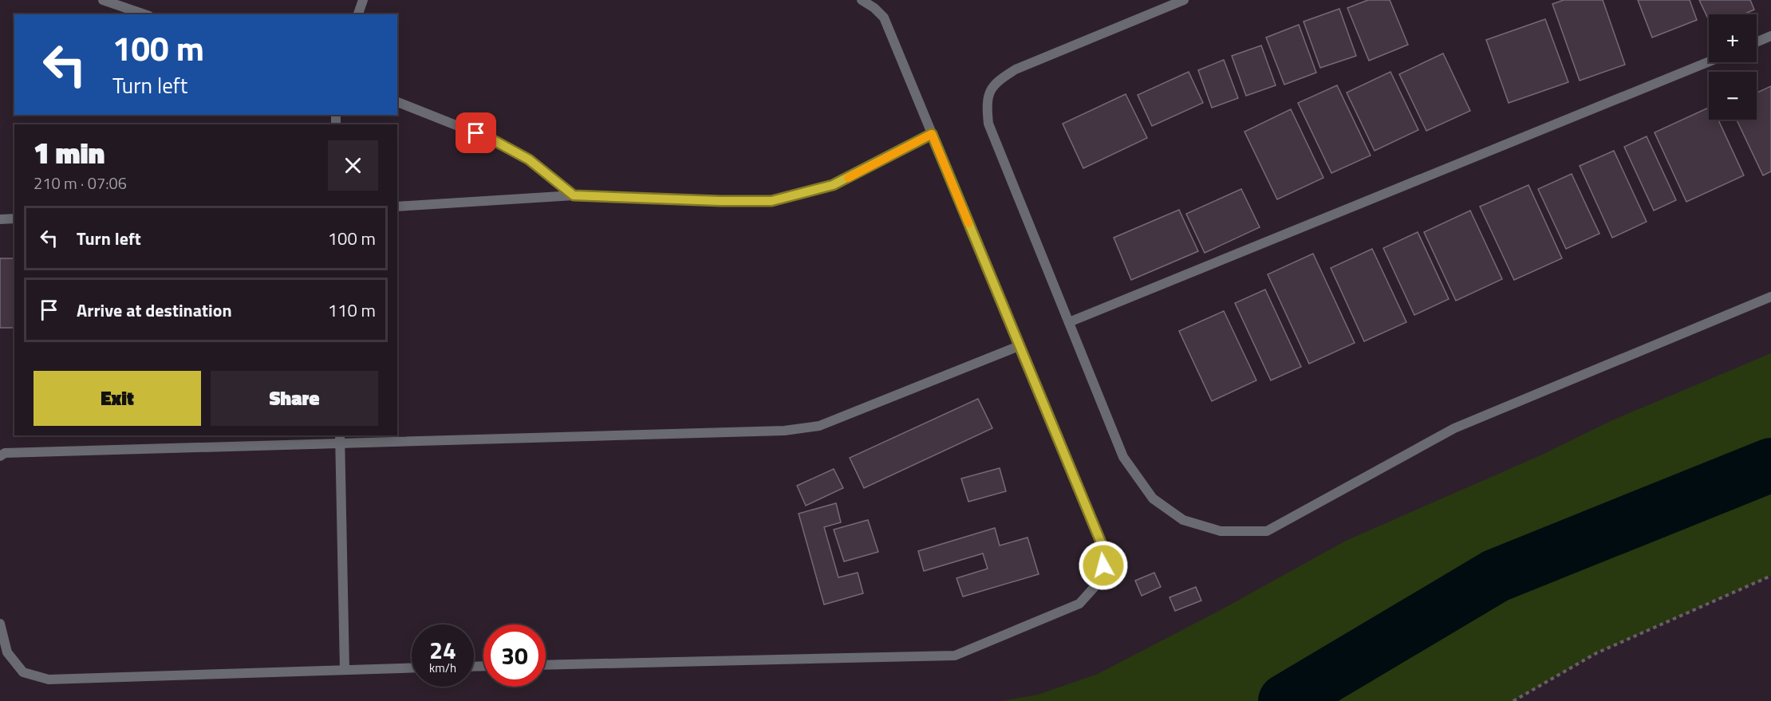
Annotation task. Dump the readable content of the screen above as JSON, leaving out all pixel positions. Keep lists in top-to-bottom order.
{
  "page": {
    "map_buttons": ["+", "−"],
    "turn": ["100 m", "Turn left"],
    "heading": ["1 min", "210 m · 07:06"],
    "list": [
      {
        "name": "Turn left",
        "value": "100 m"
      },
      {
        "name": "Arrive at destination",
        "value": "110 m"
      }
    ],
    "buttons": ["Exit", "Share"],
    "speed": "24 km/h",
    "limit": "30"
  }
}
